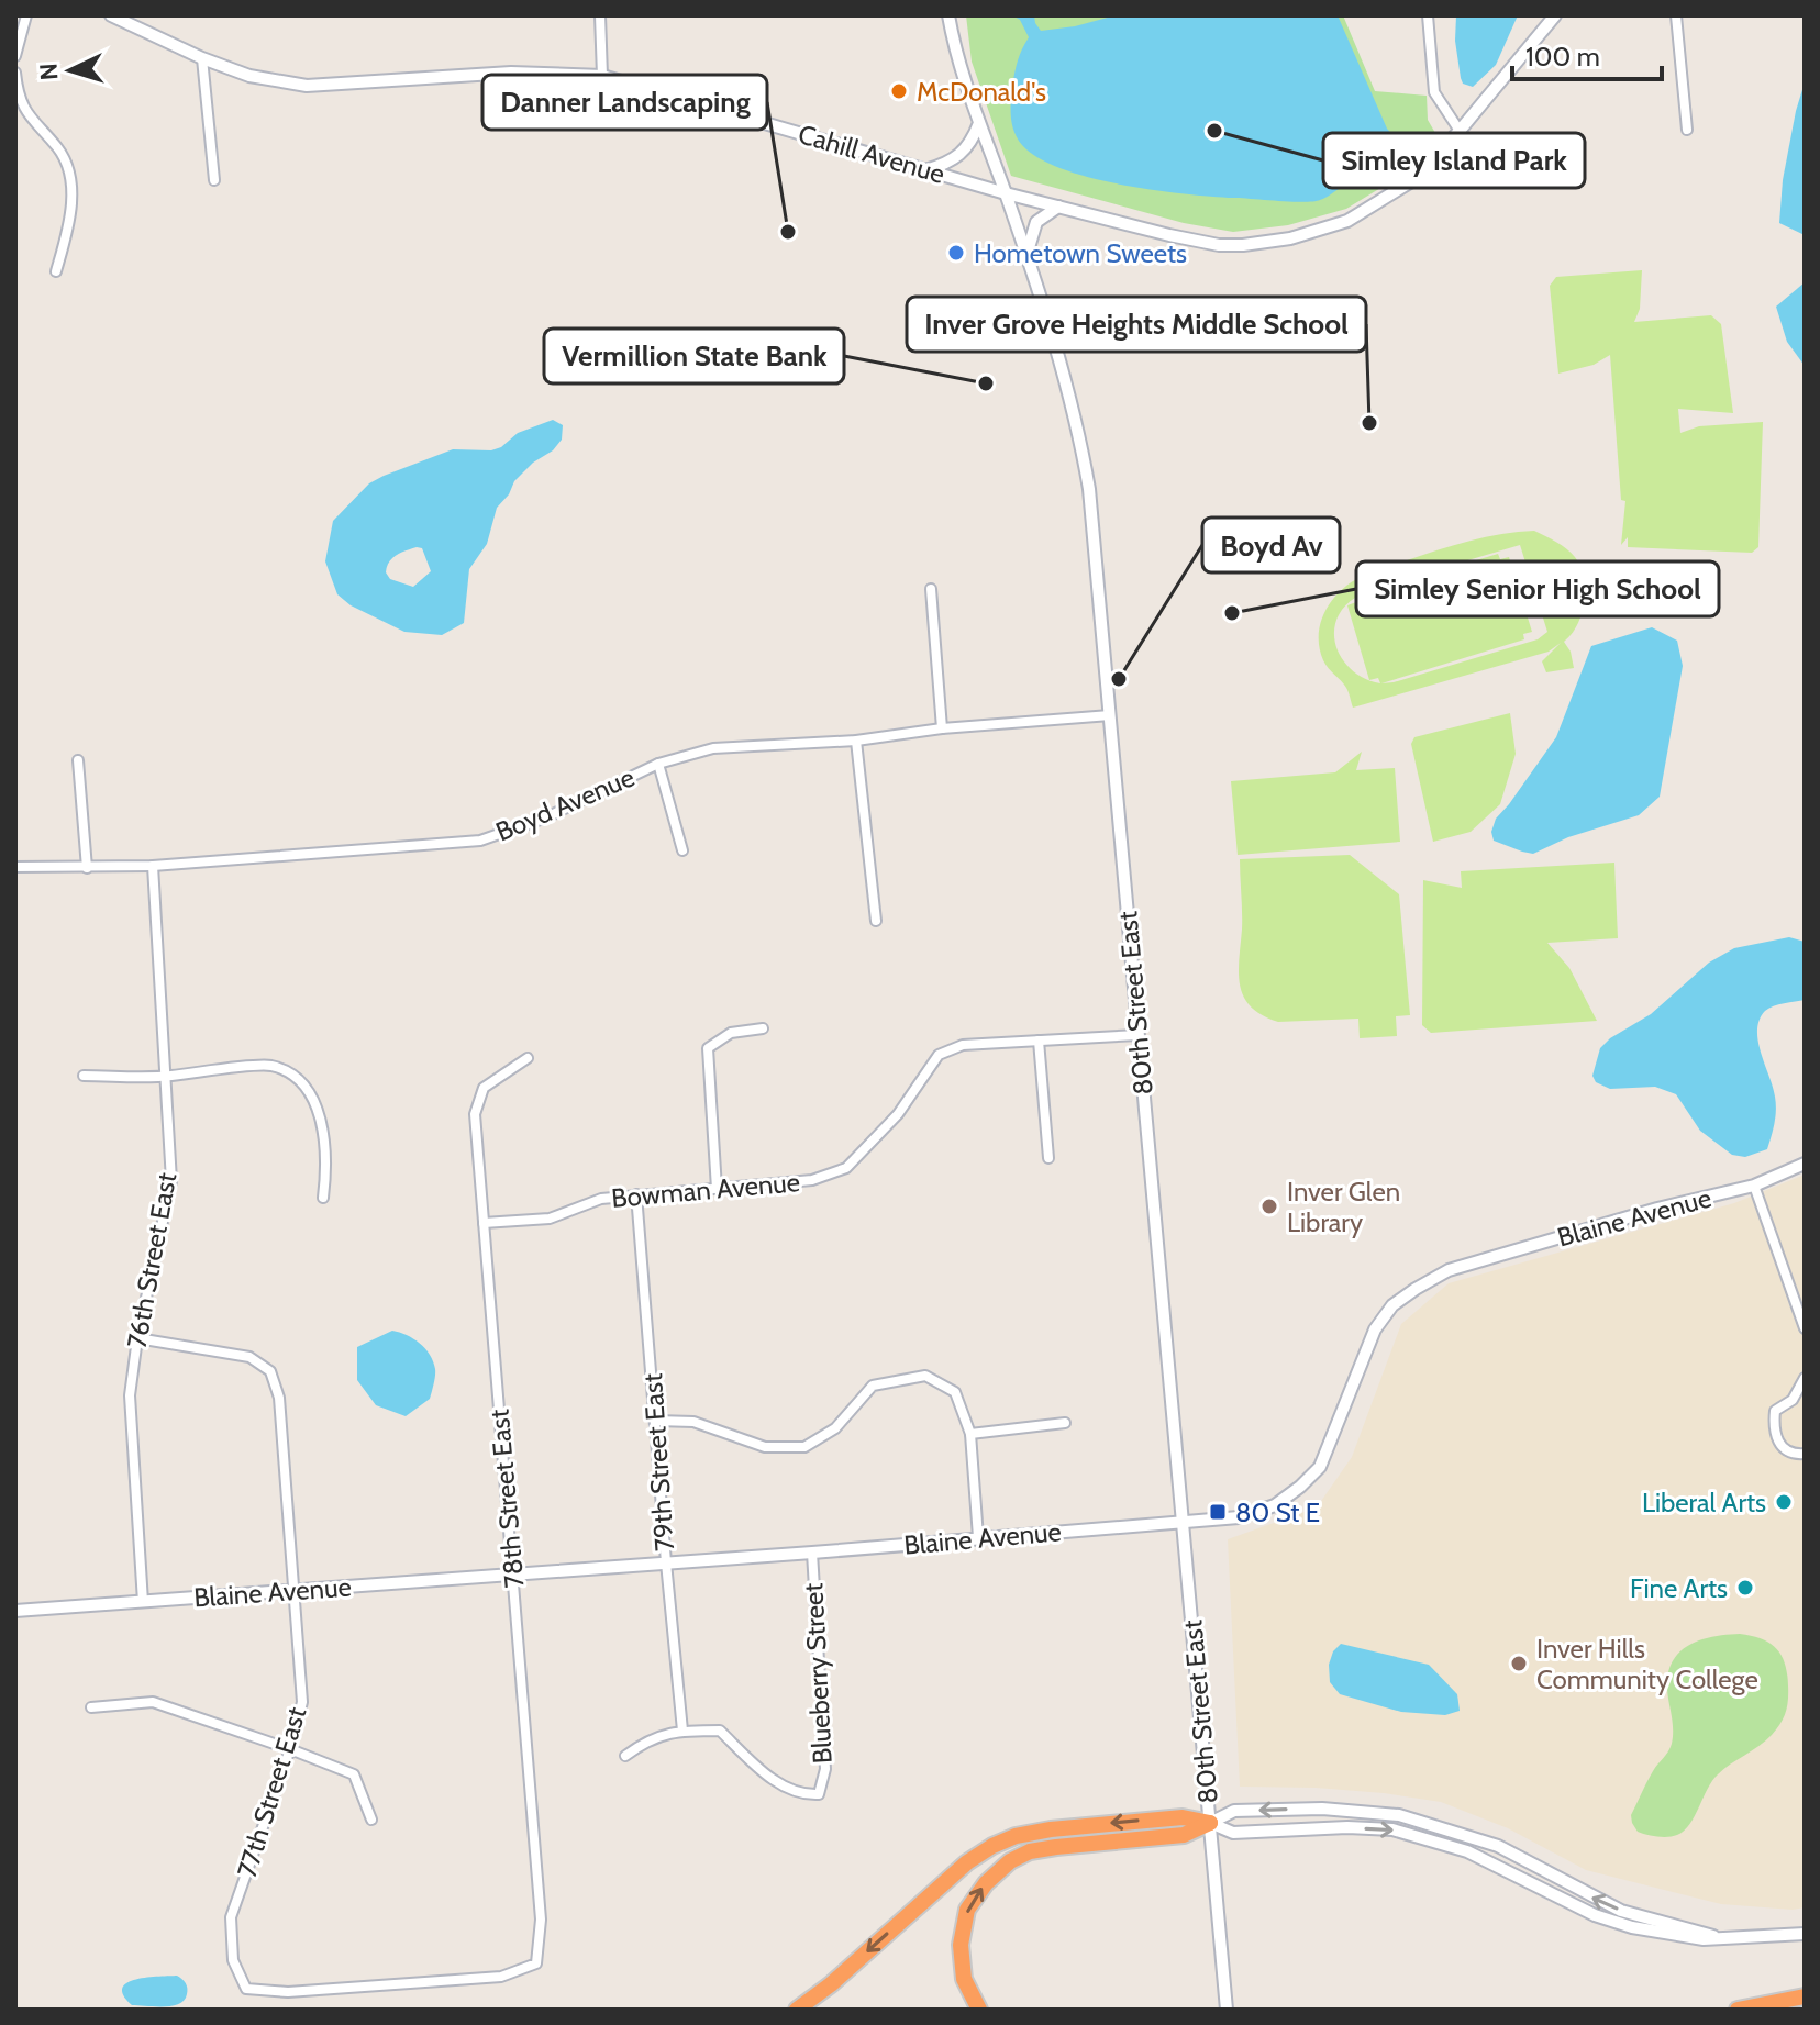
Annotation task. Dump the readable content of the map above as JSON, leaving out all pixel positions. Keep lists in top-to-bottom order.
{
  "streets": {
    "street": [
      "Cahill Avenue",
      "Boyd Avenue",
      "80th Street East",
      "Bowman Avenue",
      "Blaine Avenue",
      "76th Street East",
      "79th Street East",
      "78th Street East",
      "Blueberry Street",
      "77th Street East"
    ]
  },
  "crossings": [
    ["Cahill Avenue", "80th Street East"],
    ["Boyd Avenue", "80th Street East"],
    ["Boyd Avenue", "76th Street East"],
    ["80th Street East", "Bowman Avenue"],
    ["80th Street East", "Blaine Avenue"],
    ["Bowman Avenue", "79th Street East"],
    ["Bowman Avenue", "78th Street East"],
    ["Blaine Avenue", "76th Street East"],
    ["Blaine Avenue", "79th Street East"],
    ["Blaine Avenue", "78th Street East"],
    ["Blaine Avenue", "Blueberry Street"],
    ["Blaine Avenue", "77th Street East"],
    ["76th Street East", "77th Street East"],
    ["79th Street East", "Blueberry Street"],
    ["78th Street East", "77th Street East"]
  ],
  "places": {
    "other": [
      "McDonald's",
      "Simley Island Park",
      "Danner Landscaping",
      "Hometown Sweets",
      "Vermillion State Bank",
      "Inver Grove Heights Middle School",
      "Simley Senior High School",
      "Boyd Av",
      "Inver Glen Library",
      "Liberal Arts",
      "Fine Arts",
      "Inver Hills Community College"
    ],
    "transit": ["80 St E"]
  },
  "scale_bar": "100 m",
  "north": "left"
}
